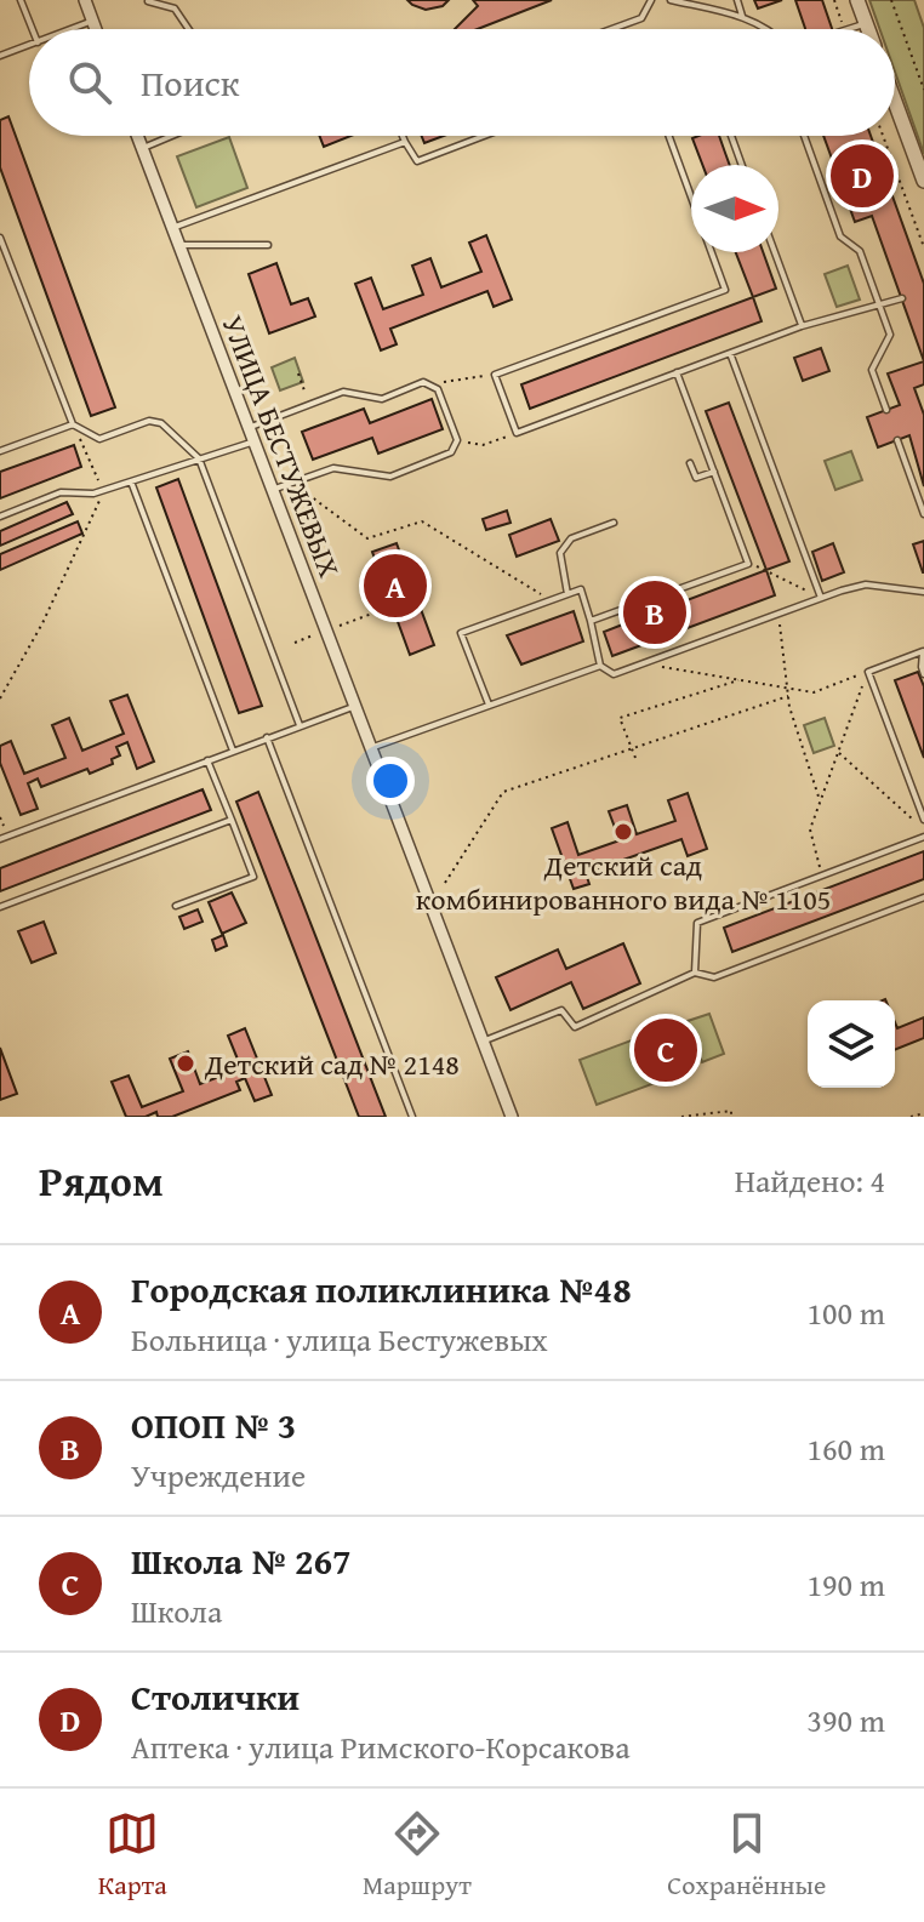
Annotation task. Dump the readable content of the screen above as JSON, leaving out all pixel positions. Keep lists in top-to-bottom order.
{
  "streets": {
    "street": ["УЛИЦА БЕСТУЖЕВЫХ"]
  },
  "places": ["Детский сад комбинированного вида № 1105", "Детский сад № 2148"],
  "north": "right",
  "page": {
    "search": "Поиск",
    "pins": [
      "D",
      "A",
      "B",
      "C"
    ],
    "heading": ["Рядом", "Найдено: 4"],
    "list": [
      {
        "mark": "A",
        "name": "Городская поликлиника №48",
        "note": "Больница · улица Бестужевых",
        "value": "100 m"
      },
      {
        "mark": "B",
        "name": "ОПОП № 3",
        "note": "Учреждение",
        "value": "160 m"
      },
      {
        "mark": "C",
        "name": "Школа № 267",
        "note": "Школа",
        "value": "190 m"
      },
      {
        "mark": "D",
        "name": "Столички",
        "note": "Аптека · улица Римского-Корсакова",
        "value": "390 m"
      }
    ],
    "nav": ["Карта", "Маршрут", "Сохранённые"]
  }
}
